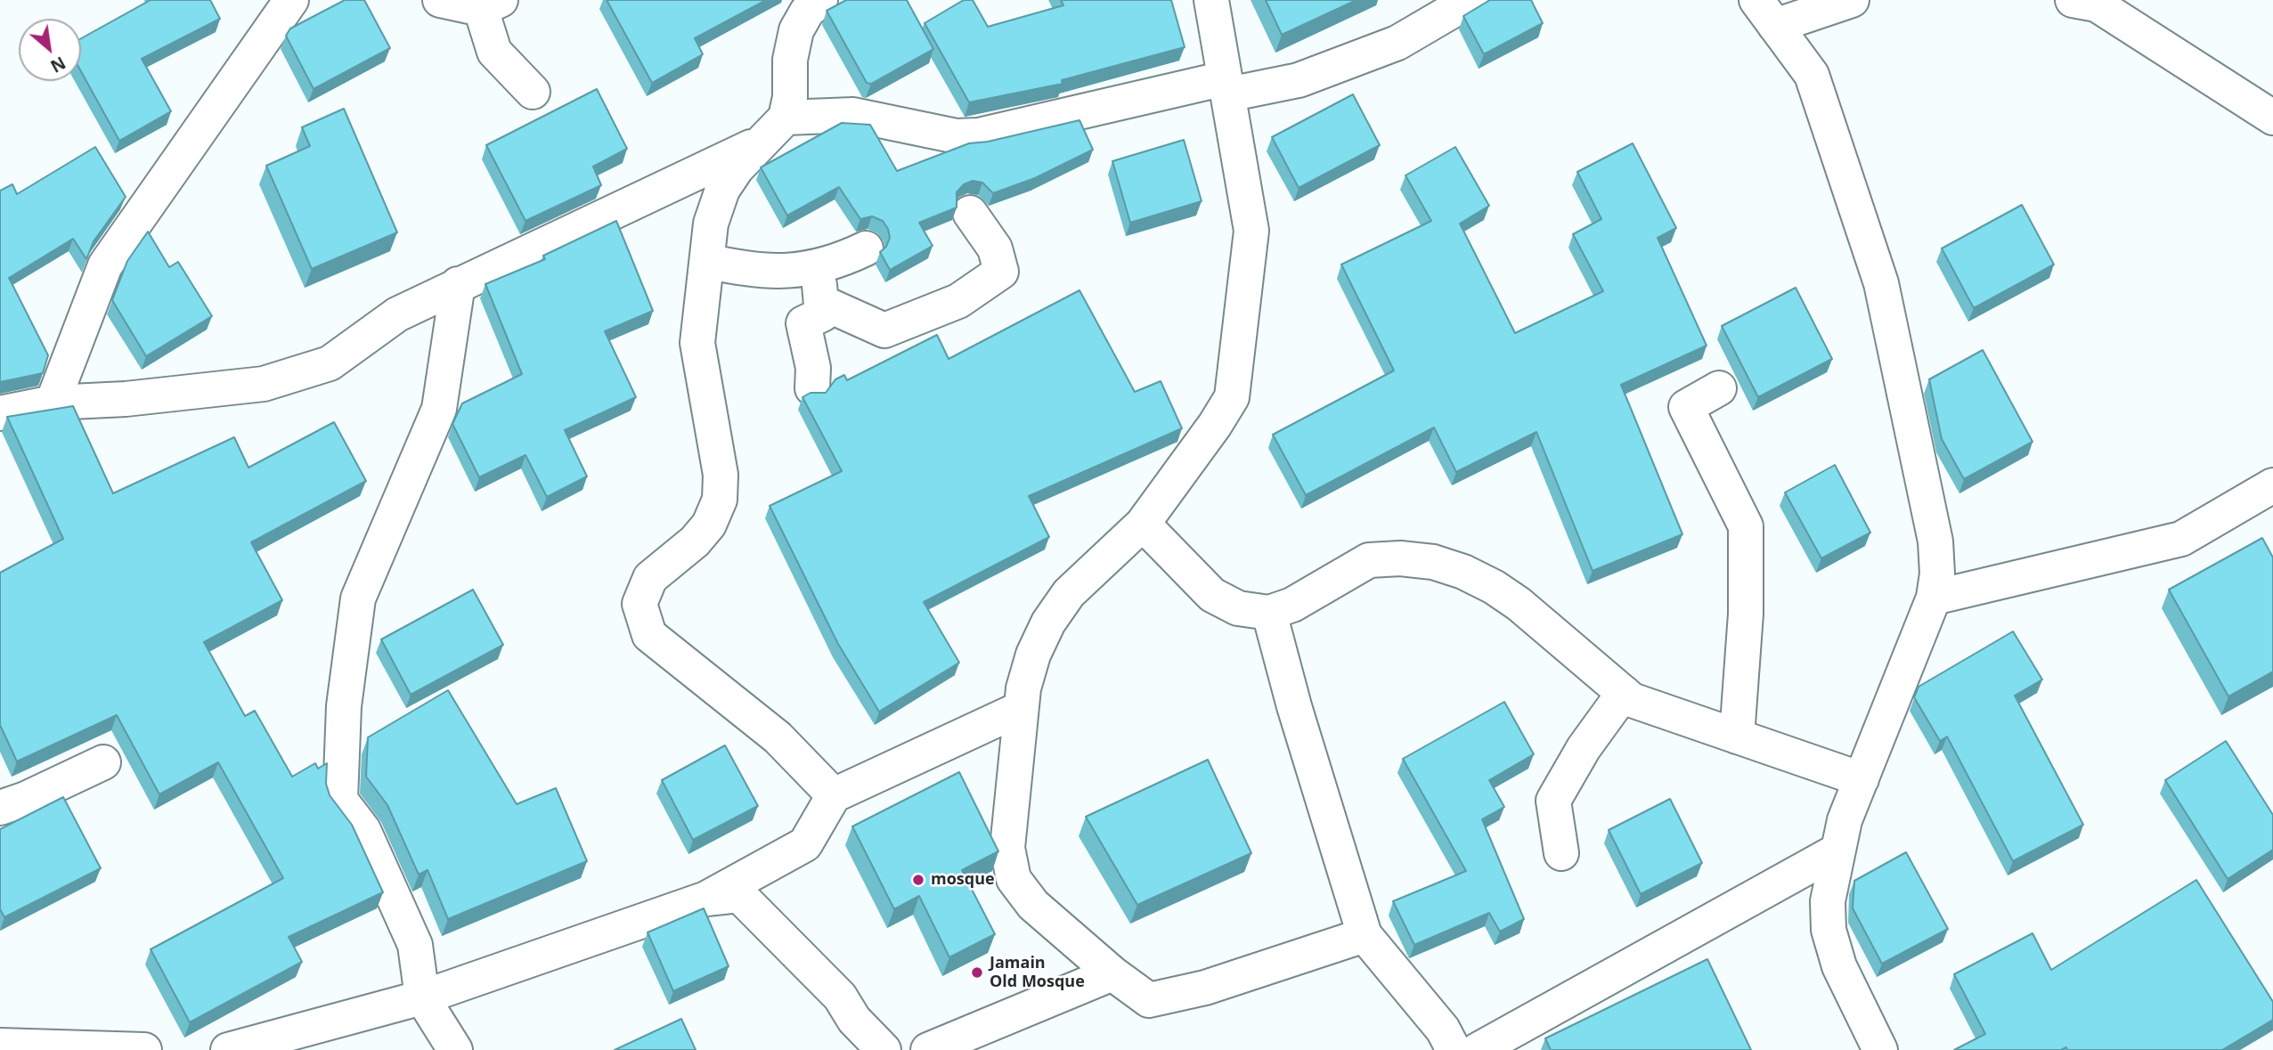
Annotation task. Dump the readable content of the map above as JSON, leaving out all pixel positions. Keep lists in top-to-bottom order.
{
  "places": ["mosque", "Jamain Old Mosque"],
  "north": "bottom right"
}
